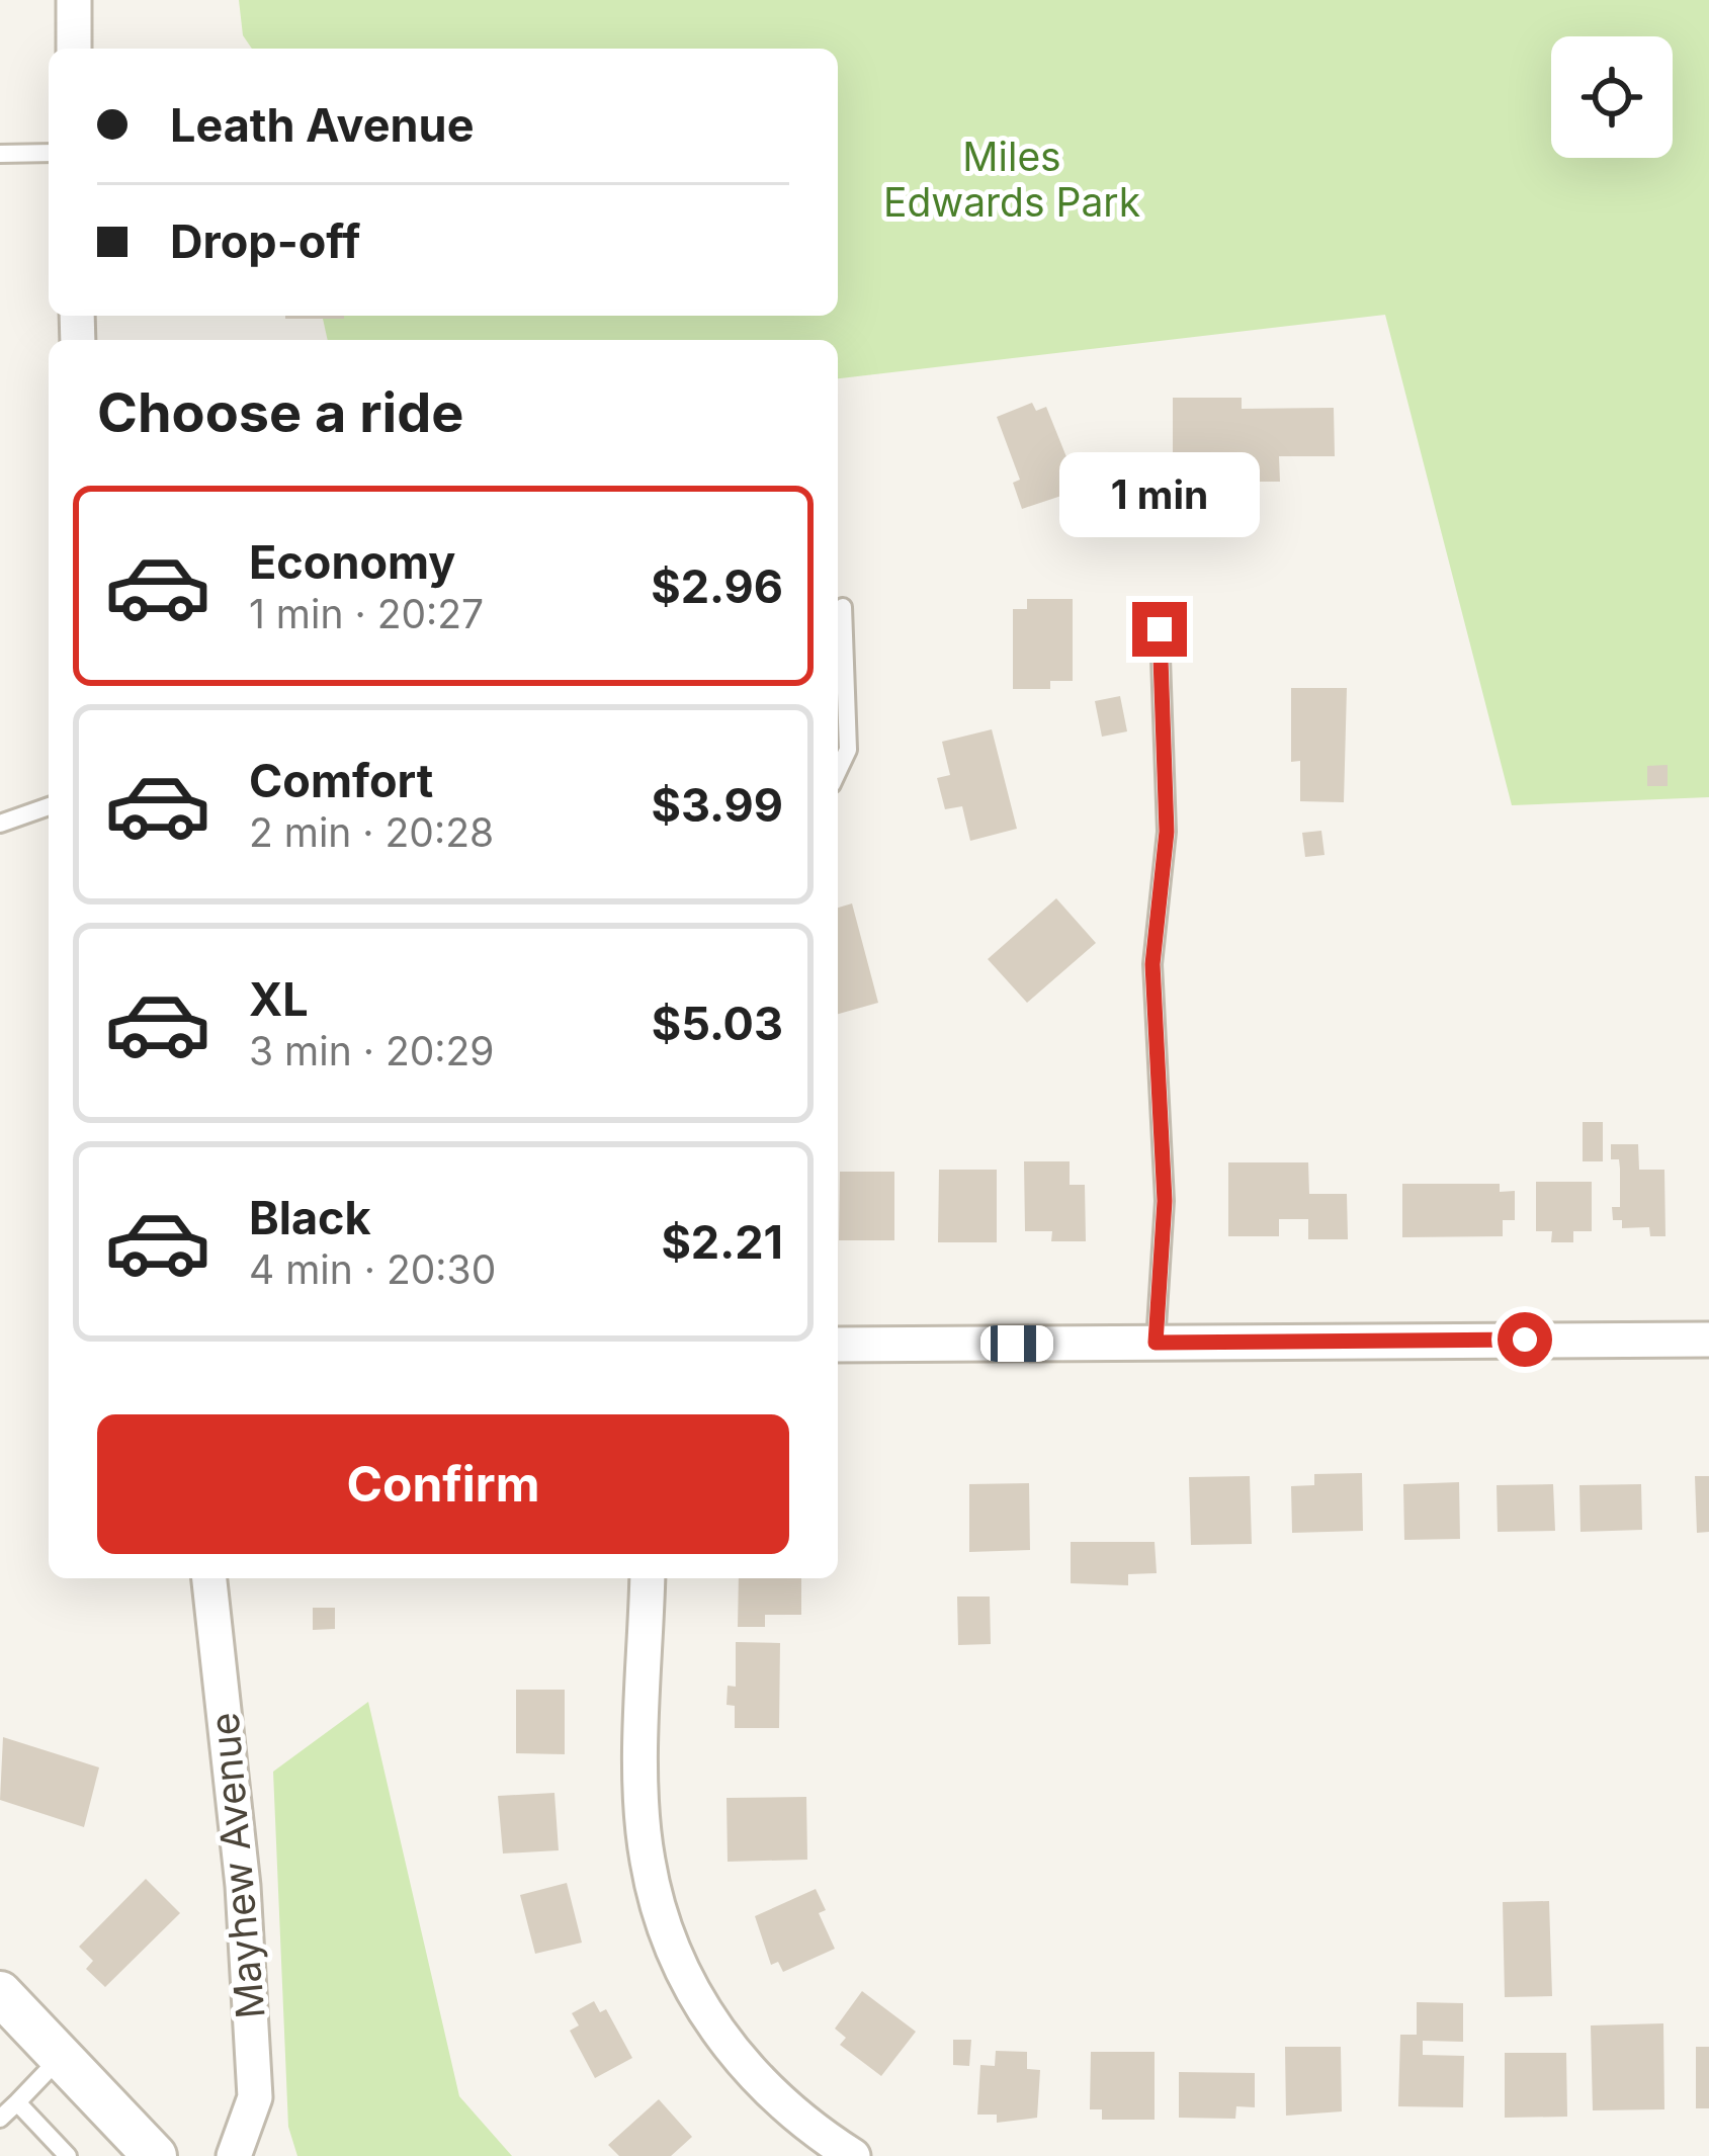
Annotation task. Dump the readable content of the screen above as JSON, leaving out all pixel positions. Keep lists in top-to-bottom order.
{
  "streets": {
    "street": ["Mayhew Avenue"]
  },
  "parks": ["Miles Edwards Park"],
  "page": {
    "banner": ["Leath Avenue", "Drop-off"],
    "heading": "Choose a ride",
    "bubble": "1 min",
    "list": [
      {
        "name": "Economy",
        "note": "1 min · 20:27",
        "value": "$2.96"
      },
      {
        "name": "Comfort",
        "note": "2 min · 20:28",
        "value": "$3.99"
      },
      {
        "name": "XL",
        "note": "3 min · 20:29",
        "value": "$5.03"
      },
      {
        "name": "Black",
        "note": "4 min · 20:30",
        "value": "$2.21"
      }
    ],
    "buttons": "Confirm"
  }
}
